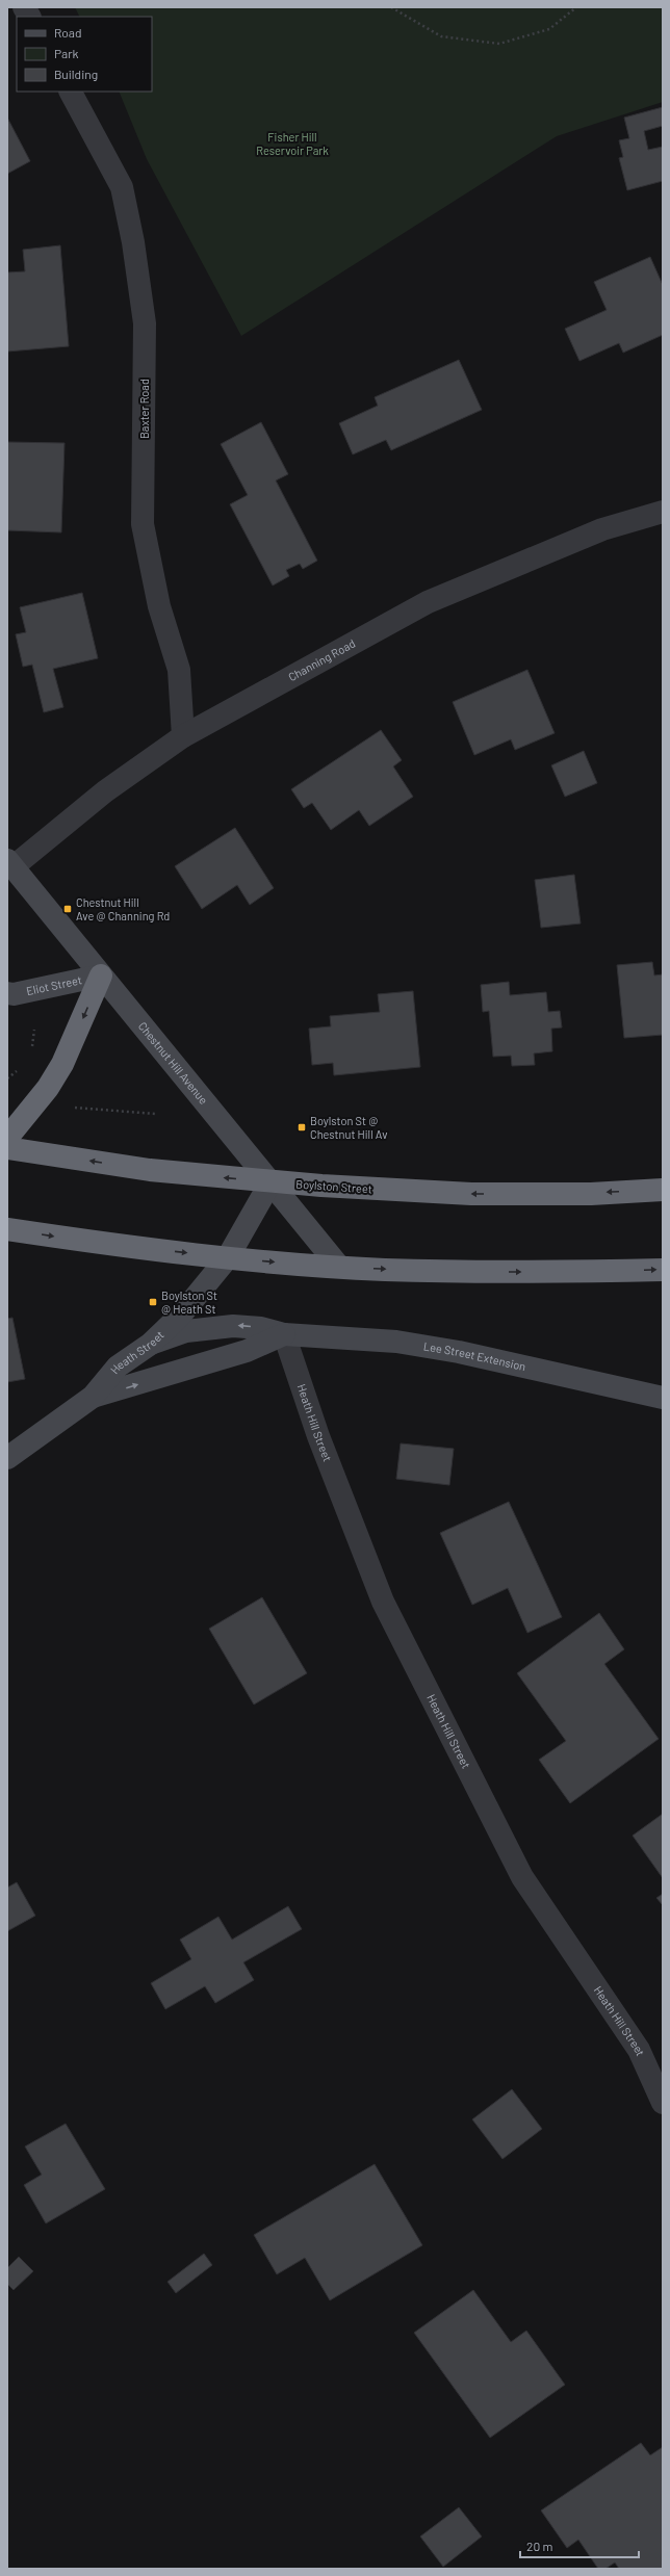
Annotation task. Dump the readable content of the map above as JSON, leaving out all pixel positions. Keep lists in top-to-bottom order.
{
  "streets": {
    "highway": ["Boylston Street"],
    "street": [
      "Baxter Road",
      "Channing Road",
      "Eliot Street",
      "Chestnut Hill Avenue",
      "Heath Street",
      "Lee Street Extension",
      "Heath Hill Street"
    ]
  },
  "crossings": [
    ["Baxter Road", "Channing Road"],
    ["Channing Road", "Chestnut Hill Avenue"],
    ["Eliot Street", "Chestnut Hill Avenue"],
    ["Chestnut Hill Avenue", "Boylston Street"],
    ["Chestnut Hill Avenue", "Heath Street"],
    ["Boylston Street", "Heath Street"],
    ["Heath Street", "Lee Street Extension"],
    ["Lee Street Extension", "Heath Hill Street"]
  ],
  "parks": ["Fisher Hill Reservoir Park"],
  "places": {
    "transit": ["Chestnut Hill Ave @ Channing Rd", "Boylston St @ Chestnut Hill Av", "Boylston St @ Heath St"]
  },
  "legend": ["Road", "Park", "Building"],
  "scale_bar": "20 m"
}
